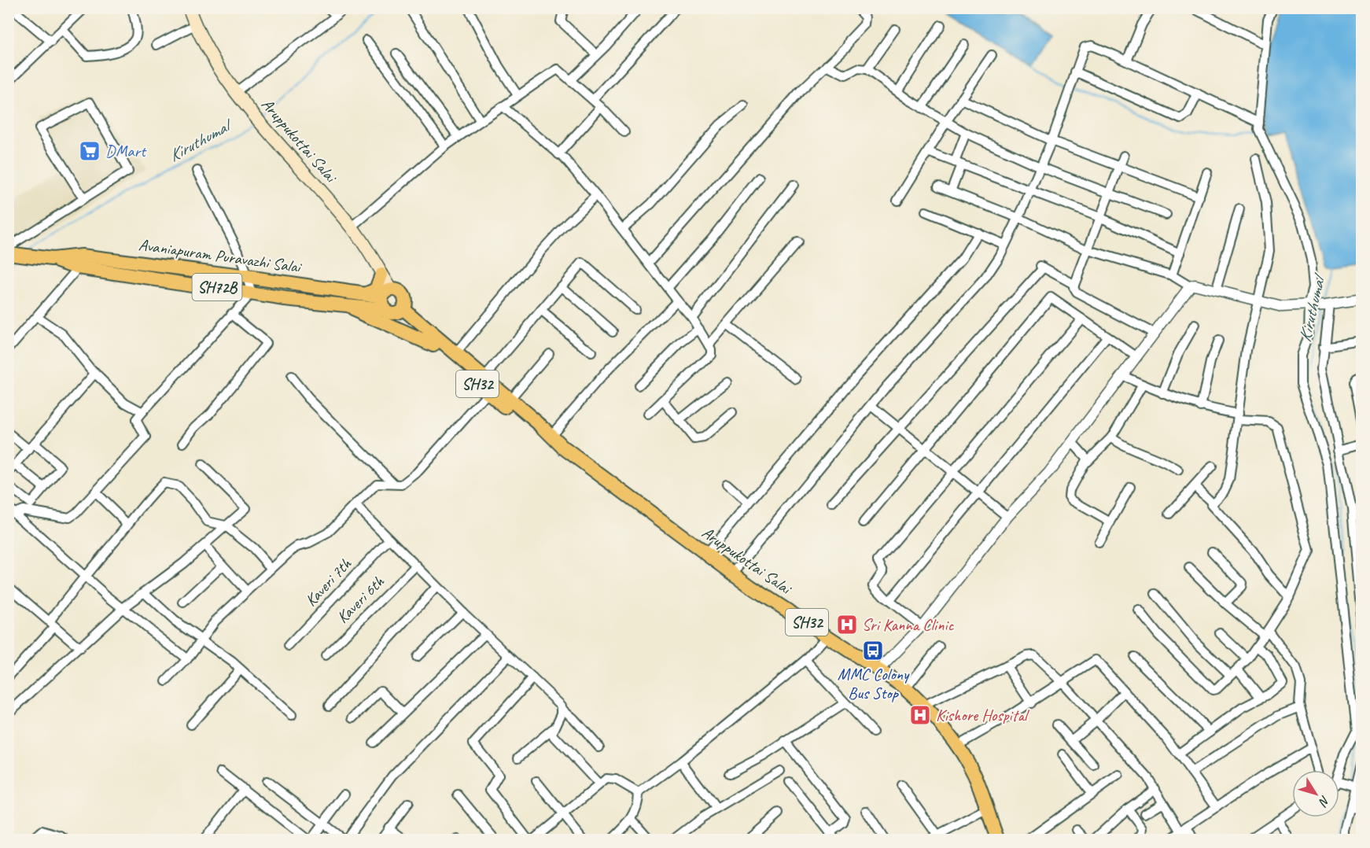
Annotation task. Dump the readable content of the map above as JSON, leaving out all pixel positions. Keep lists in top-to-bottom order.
{
  "streets": {
    "main road": [
      "Aruppukottai Salai",
      "Avaniapuram Puravazhi Salai",
      "SH72B",
      "SH32"
    ],
    "street": ["Kaveri 7th", "Kaveri 6th"]
  },
  "crossings": [
    ["Aruppukottai Salai", "Avaniapuram Puravazhi Salai"],
    ["Aruppukottai Salai", "SH32"],
    ["Avaniapuram Puravazhi Salai", "SH32"]
  ],
  "water": ["Kiruthumal"],
  "places": {
    "supermarket": ["DMart"],
    "hospital": ["Sri Kanna Clinic", "Kishore Hospital"],
    "bus stop": ["MMC Colony Bus Stop"]
  },
  "north": "bottom right"
}
